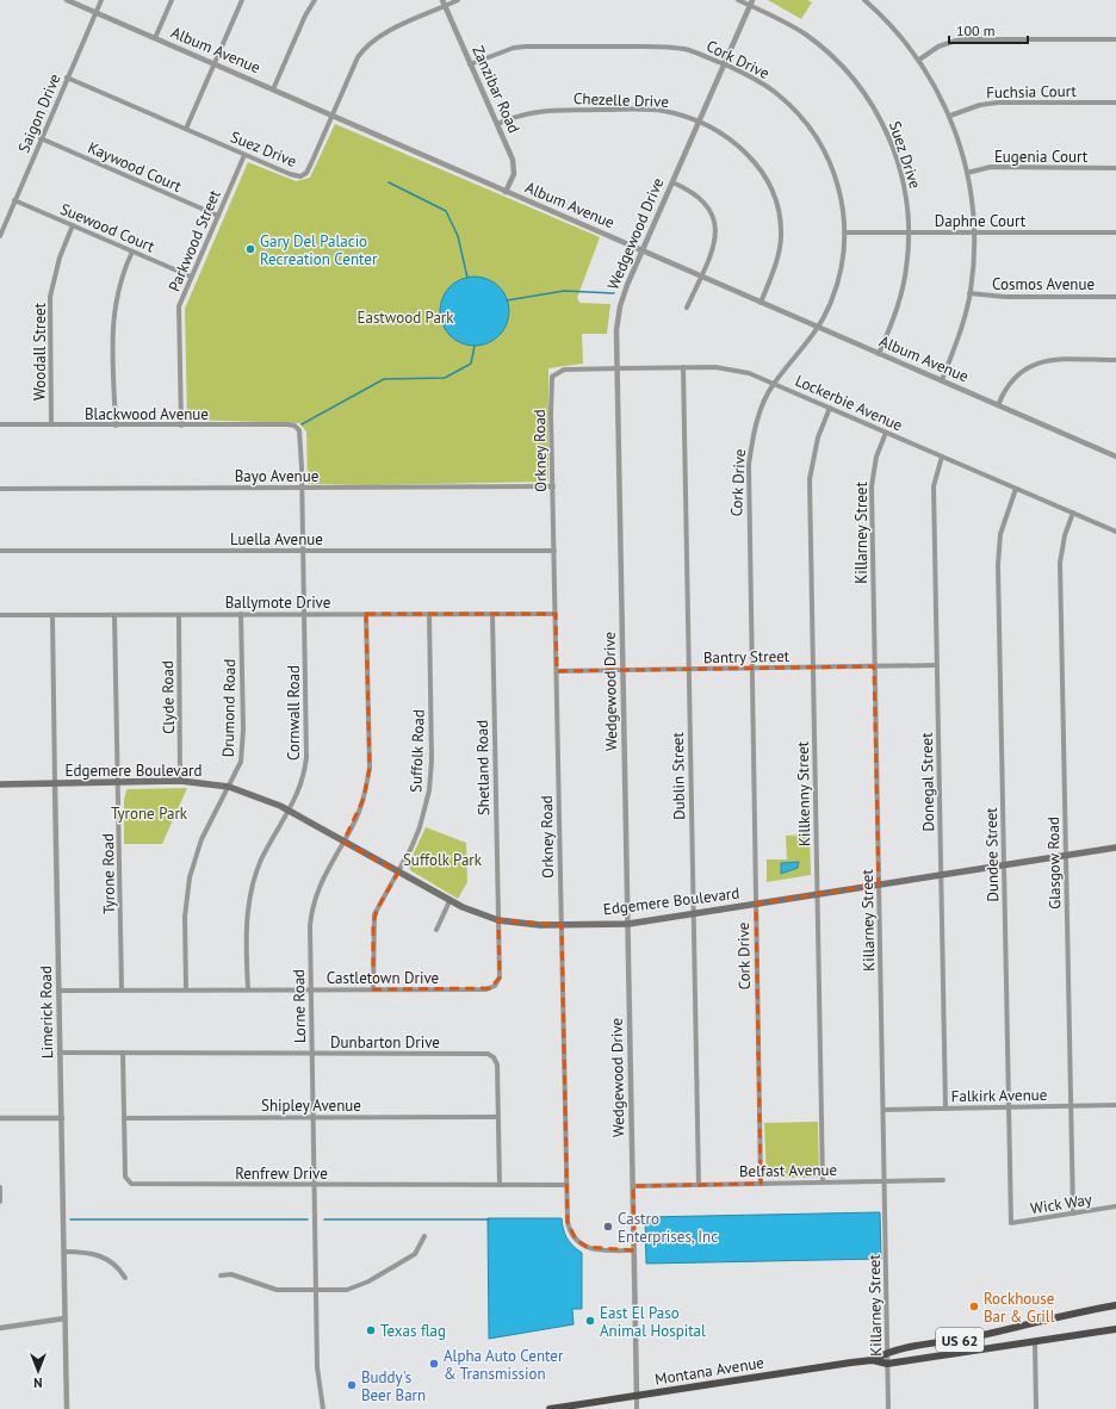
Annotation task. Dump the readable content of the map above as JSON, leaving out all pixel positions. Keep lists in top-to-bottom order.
{
  "streets": {
    "highway": ["US 62", "Montana Avenue"],
    "main road": ["Edgemere Boulevard"],
    "street": [
      "Album Avenue",
      "Cork Drive",
      "Zanzibar Road",
      "Fuchsia Court",
      "Chezelle Drive",
      "Saigon Drive",
      "Suez Drive",
      "Eugenia Court",
      "Kaywood Court",
      "Daphne Court",
      "Suewood Court",
      "Wedgewood Drive",
      "Parkwood Street",
      "Cosmos Avenue",
      "Woodall Street",
      "Lockerbie Avenue",
      "Blackwood Avenue",
      "Orkney Road",
      "Bayo Avenue",
      "Killarney Street",
      "Luella Avenue",
      "Ballymote Drive",
      "Bantry Street",
      "Clyde Road",
      "Drumond Road",
      "Cornwall Road",
      "Suffolk Road",
      "Shetland Road",
      "Dublin Street",
      "Donegal Street",
      "Killkenny Street",
      "Dundee Street",
      "Glasgow Road",
      "Tyrone Road",
      "Castletown Drive",
      "Lorne Road",
      "Limerick Road",
      "Dunbarton Drive",
      "Falkirk Avenue",
      "Shipley Avenue",
      "Belfast Avenue",
      "Renfrew Drive",
      "Wick Way"
    ]
  },
  "crossings": [
    ["Album Avenue", "Cork Drive"],
    ["Album Avenue", "Zanzibar Road"],
    ["Album Avenue", "Chezelle Drive"],
    ["Album Avenue", "Saigon Drive"],
    ["Album Avenue", "Suez Drive"],
    ["Album Avenue", "Wedgewood Drive"],
    ["Cork Drive", "Zanzibar Road"],
    ["Cork Drive", "Daphne Court"],
    ["Cork Drive", "Wedgewood Drive"],
    ["Cork Drive", "Lockerbie Avenue"],
    ["Cork Drive", "Bantry Street"],
    ["Cork Drive", "Edgemere Boulevard"],
    ["Cork Drive", "Belfast Avenue"],
    ["Zanzibar Road", "Chezelle Drive"],
    ["Zanzibar Road", "Suez Drive"],
    ["Chezelle Drive", "Wedgewood Drive"],
    ["Saigon Drive", "Suez Drive"],
    ["Saigon Drive", "Kaywood Court"],
    ["Saigon Drive", "Suewood Court"],
    ["Suez Drive", "Daphne Court"],
    ["Suez Drive", "Wedgewood Drive"],
    ["Suez Drive", "Parkwood Street"],
    ["Kaywood Court", "Parkwood Street"],
    ["Suewood Court", "Parkwood Street"],
    ["Suewood Court", "Woodall Street"],
    ["Wedgewood Drive", "Lockerbie Avenue"],
    ["Wedgewood Drive", "Orkney Road"],
    ["Wedgewood Drive", "Bantry Street"],
    ["Wedgewood Drive", "Edgemere Boulevard"],
    ["Wedgewood Drive", "Belfast Avenue"],
    ["Wedgewood Drive", "Montana Avenue"],
    ["Parkwood Street", "Blackwood Avenue"],
    ["Woodall Street", "Blackwood Avenue"],
    ["Lockerbie Avenue", "Orkney Road"],
    ["Lockerbie Avenue", "Killarney Street"],
    ["Lockerbie Avenue", "Dublin Street"],
    ["Lockerbie Avenue", "Donegal Street"],
    ["Lockerbie Avenue", "Killkenny Street"],
    ["Lockerbie Avenue", "Dundee Street"],
    ["Lockerbie Avenue", "Glasgow Road"],
    ["Blackwood Avenue", "Cornwall Road"],
    ["Orkney Road", "Bayo Avenue"],
    ["Orkney Road", "Luella Avenue"],
    ["Orkney Road", "Ballymote Drive"],
    ["Orkney Road", "Bantry Street"],
    ["Orkney Road", "Edgemere Boulevard"],
    ["Orkney Road", "Renfrew Drive"],
    ["Bayo Avenue", "Cornwall Road"],
    ["Killarney Street", "Bantry Street"],
    ["Killarney Street", "Edgemere Boulevard"],
    ["Killarney Street", "Falkirk Avenue"],
    ["Killarney Street", "Belfast Avenue"],
    ["Killarney Street", "Montana Avenue"],
    ["Luella Avenue", "Cornwall Road"],
    ["Ballymote Drive", "Clyde Road"],
    ["Ballymote Drive", "Drumond Road"],
    ["Ballymote Drive", "Cornwall Road"],
    ["Ballymote Drive", "Suffolk Road"],
    ["Ballymote Drive", "Shetland Road"],
    ["Ballymote Drive", "Tyrone Road"],
    ["Ballymote Drive", "Lorne Road"],
    ["Ballymote Drive", "Limerick Road"],
    ["Bantry Street", "Dublin Street"],
    ["Bantry Street", "Donegal Street"],
    ["Bantry Street", "Killkenny Street"],
    ["Clyde Road", "Edgemere Boulevard"],
    ["Drumond Road", "Edgemere Boulevard"],
    ["Drumond Road", "Castletown Drive"],
    ["Cornwall Road", "Edgemere Boulevard"],
    ["Cornwall Road", "Castletown Drive"],
    ["Suffolk Road", "Edgemere Boulevard"],
    ["Suffolk Road", "Castletown Drive"],
    ["Shetland Road", "Edgemere Boulevard"],
    ["Shetland Road", "Castletown Drive"],
    ["Edgemere Boulevard", "Dublin Street"],
    ["Edgemere Boulevard", "Donegal Street"],
    ["Edgemere Boulevard", "Killkenny Street"],
    ["Edgemere Boulevard", "Dundee Street"],
    ["Edgemere Boulevard", "Glasgow Road"],
    ["Edgemere Boulevard", "Tyrone Road"],
    ["Edgemere Boulevard", "Castletown Drive"],
    ["Edgemere Boulevard", "Lorne Road"],
    ["Edgemere Boulevard", "Limerick Road"],
    ["Dublin Street", "Belfast Avenue"],
    ["Donegal Street", "Falkirk Avenue"],
    ["Killkenny Street", "Belfast Avenue"],
    ["Dundee Street", "Falkirk Avenue"],
    ["Dundee Street", "Wick Way"],
    ["Glasgow Road", "Falkirk Avenue"],
    ["Glasgow Road", "Wick Way"],
    ["Tyrone Road", "Castletown Drive"],
    ["Castletown Drive", "Lorne Road"],
    ["Castletown Drive", "Limerick Road"],
    ["Lorne Road", "Dunbarton Drive"],
    ["Lorne Road", "Shipley Avenue"],
    ["Lorne Road", "Renfrew Drive"],
    ["Limerick Road", "Dunbarton Drive"],
    ["Dunbarton Drive", "Shipley Avenue"],
    ["Dunbarton Drive", "Renfrew Drive"],
    ["Shipley Avenue", "Renfrew Drive"]
  ],
  "parks": ["Eastwood Park", "Tyrone Park", "Suffolk Park"],
  "places": [
    "Gary Del Palacio Recreation Center",
    "Castro Enterprises, Inc",
    "Rockhouse Bar & Grill",
    "East El Paso Animal Hospital",
    "Texas flag",
    "Alpha Auto Center & Transmission",
    "Buddy's Beer Barn"
  ],
  "scale_bar": "100 m",
  "north": "bottom"
}
